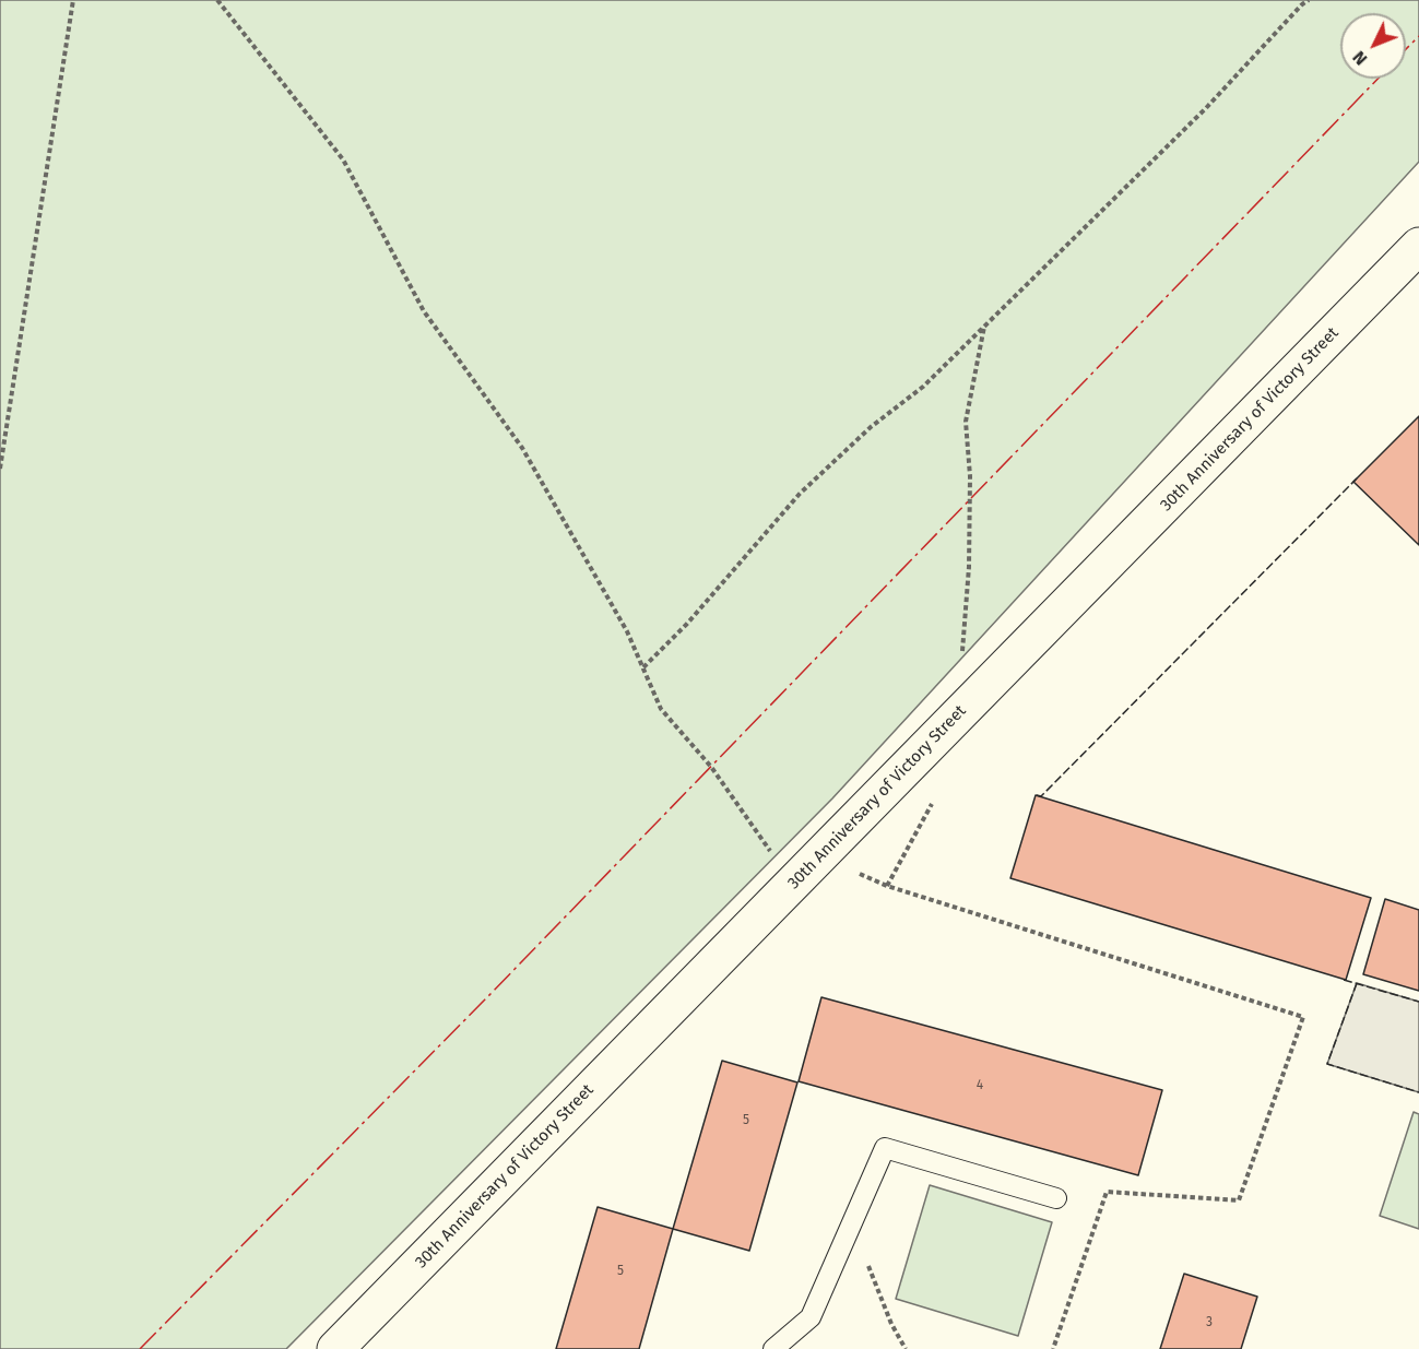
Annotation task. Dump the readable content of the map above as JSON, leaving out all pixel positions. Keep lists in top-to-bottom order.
{
  "streets": {
    "street": ["30th Anniversary of Victory Street"]
  },
  "house_numbers": [
    "4",
    "5",
    "5",
    "3"
  ],
  "north": "bottom left"
}
